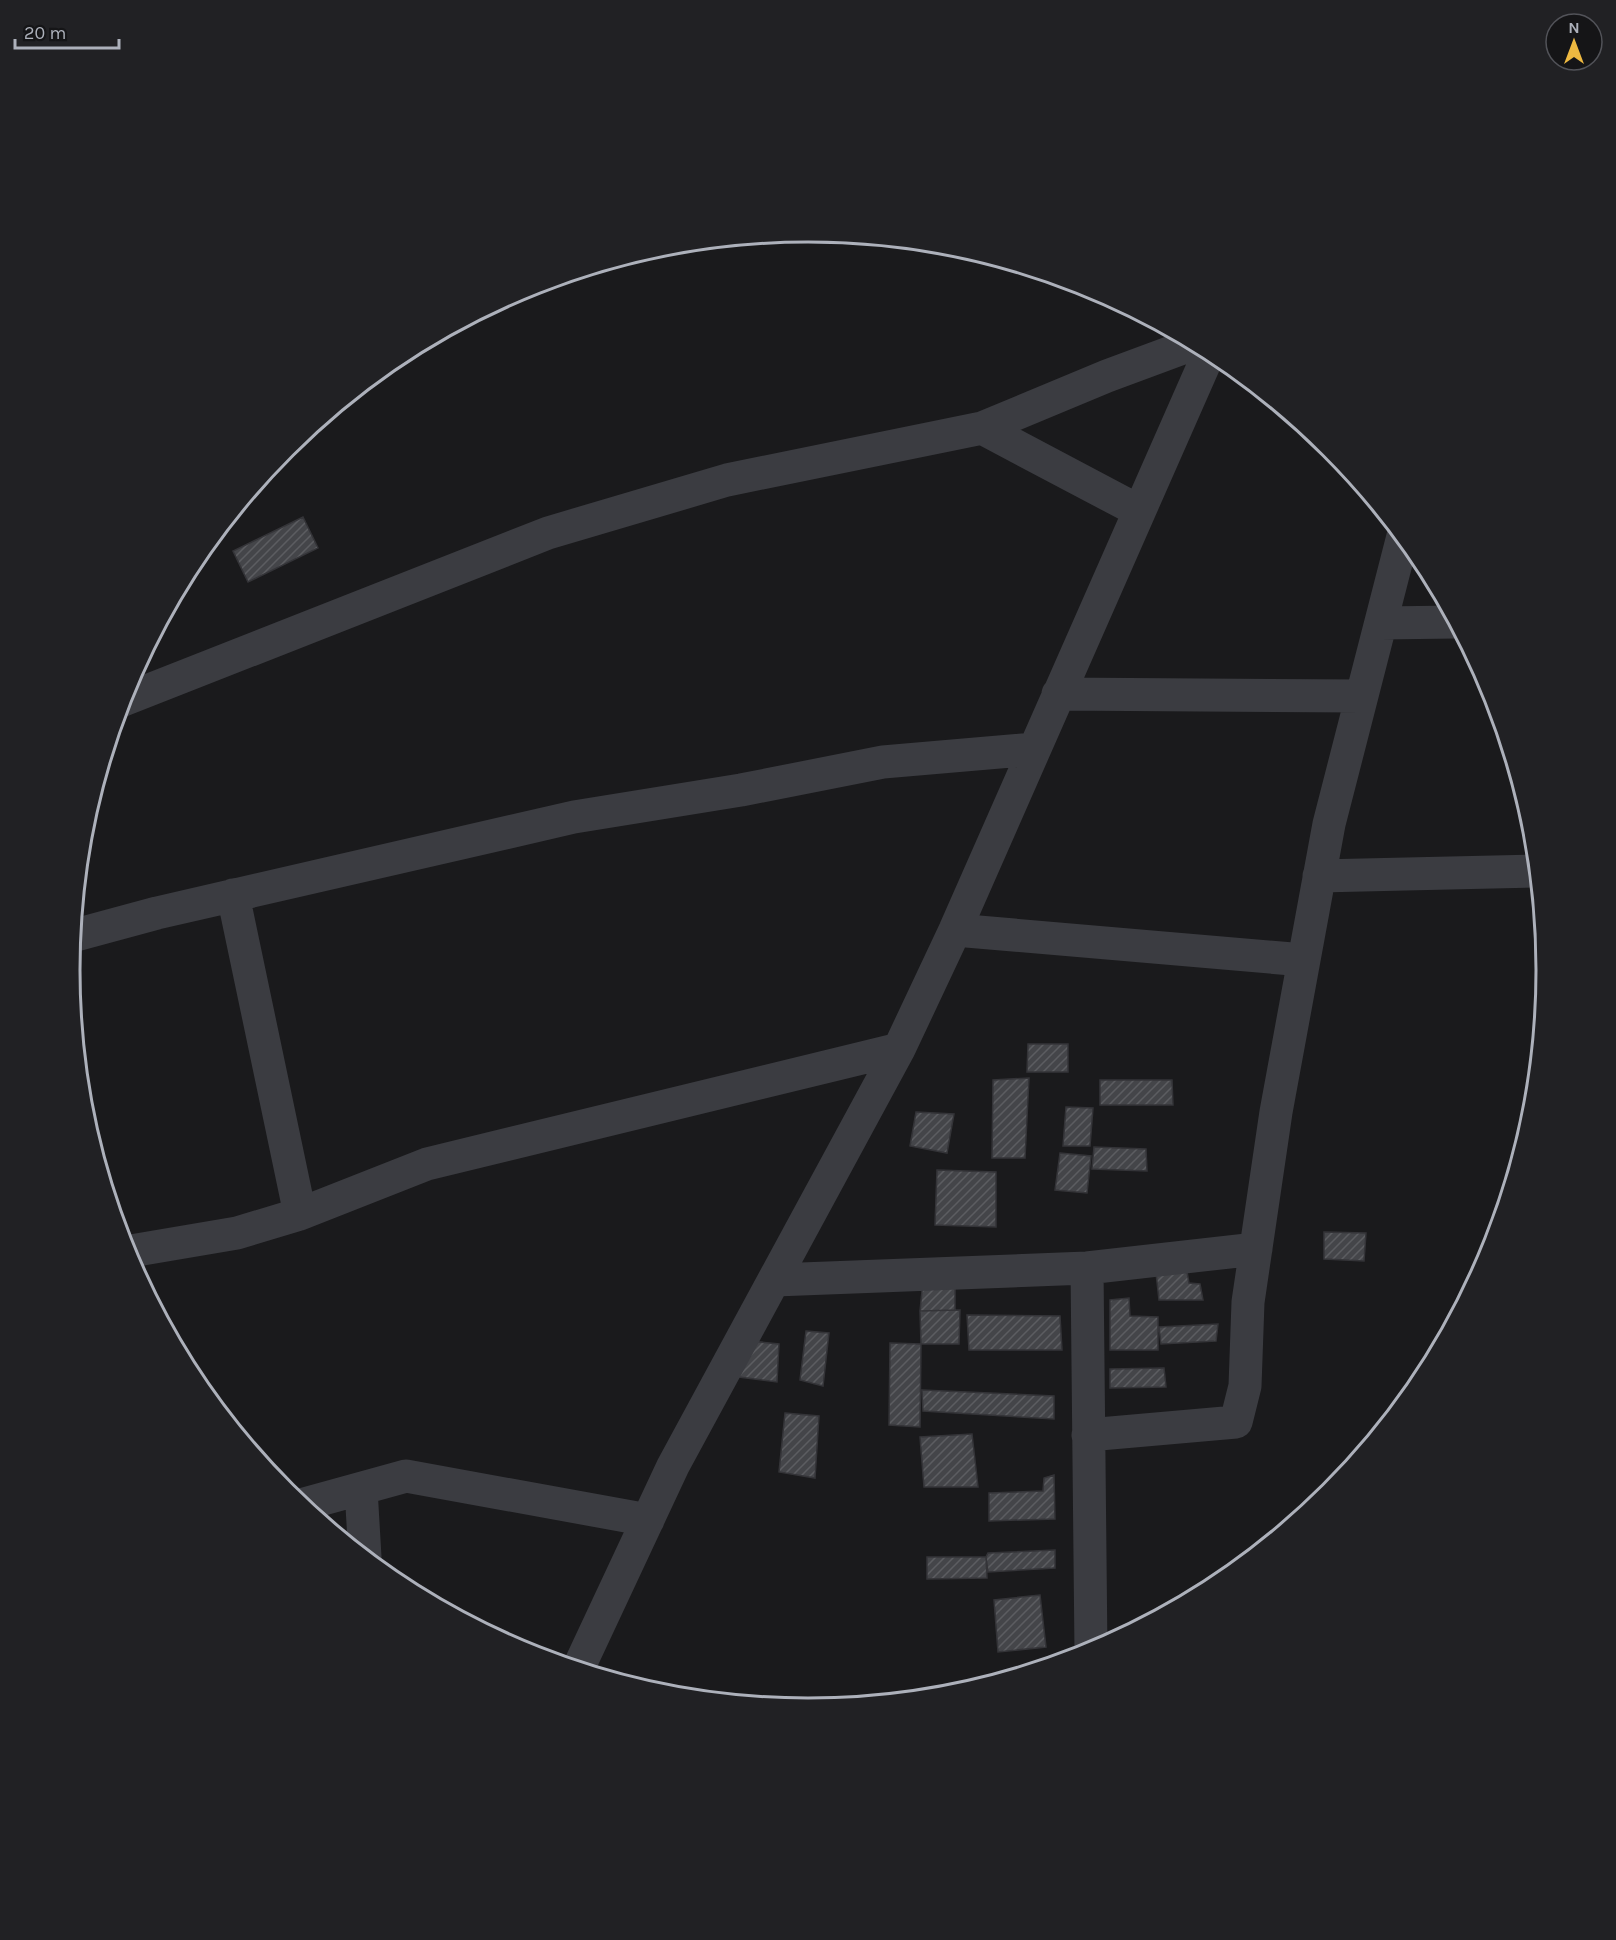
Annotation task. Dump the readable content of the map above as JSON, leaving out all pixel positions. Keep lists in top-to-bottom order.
{
  "scale_bar": "20 m",
  "north": "top"
}
